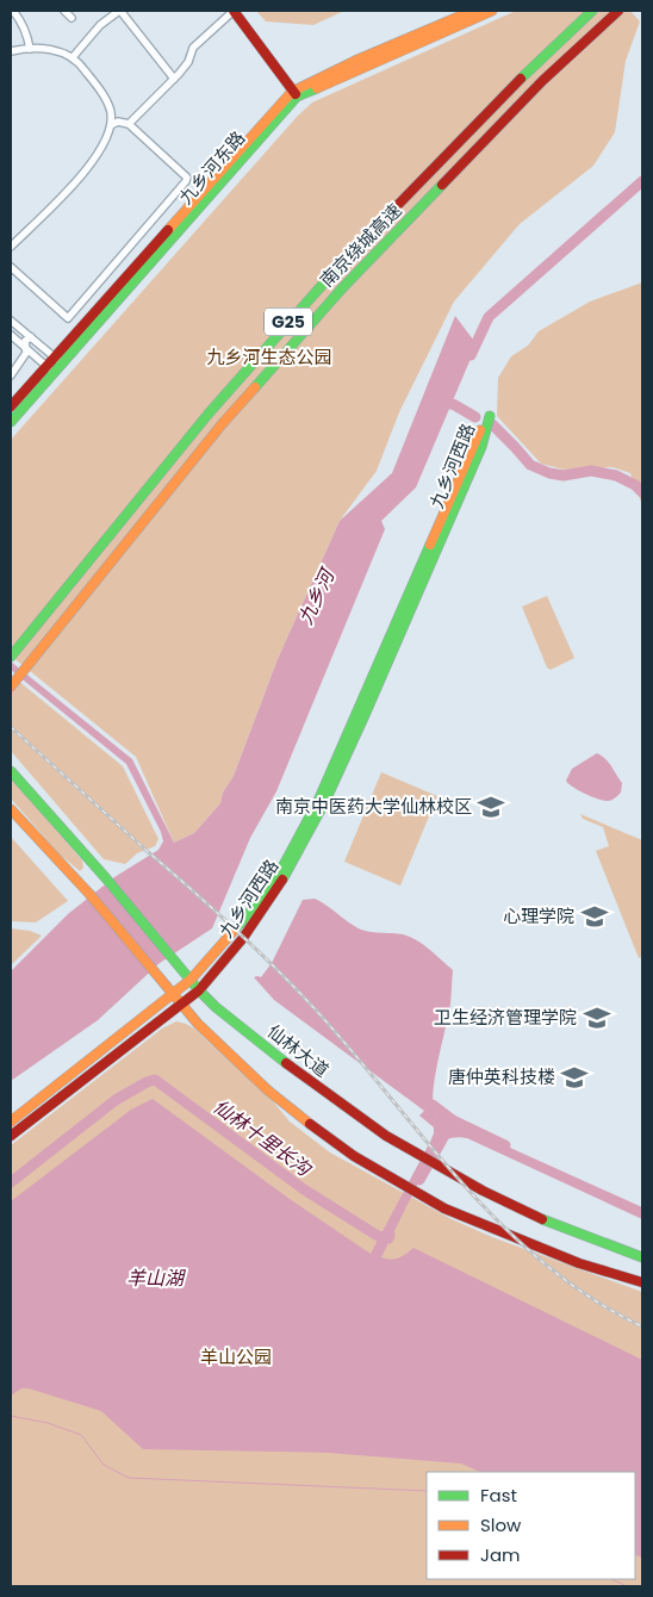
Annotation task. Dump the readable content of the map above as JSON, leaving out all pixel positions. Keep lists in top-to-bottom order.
{
  "streets": {
    "main road": [
      "九乡河东路",
      "南京绕城高速",
      "G25",
      "九乡河西路",
      "仙林大道"
    ]
  },
  "crossings": [
    ["九乡河西路", "仙林大道"]
  ],
  "water": ["九乡河", "仙林十里长沟", "羊山湖"],
  "parks": ["九乡河生态公园", "羊山公园"],
  "places": {
    "school or university": [
      "南京中医药大学仙林校区",
      "心理学院",
      "卫生经济管理学院",
      "唐仲英科技楼"
    ]
  },
  "legend": ["Fast", "Slow", "Jam"]
}
